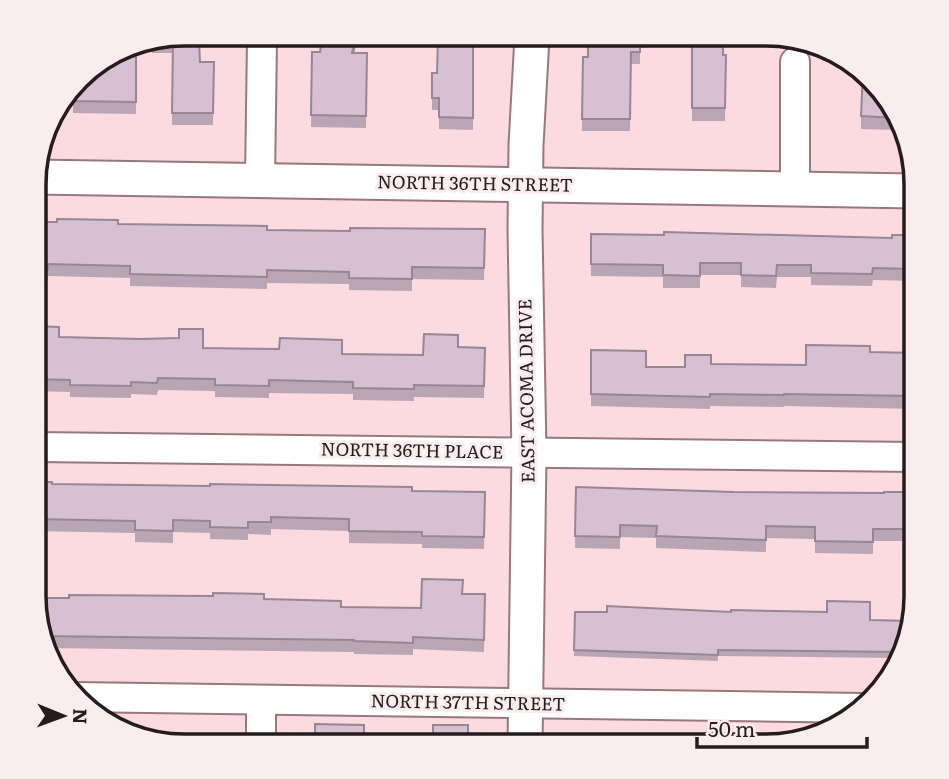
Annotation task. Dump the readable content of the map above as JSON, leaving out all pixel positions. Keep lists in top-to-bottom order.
{
  "streets": {
    "street": [
      "NORTH 36TH STREET",
      "EAST ACOMA DRIVE",
      "NORTH 36TH PLACE",
      "NORTH 37TH STREET"
    ]
  },
  "crossings": [
    ["NORTH 36TH STREET", "EAST ACOMA DRIVE"],
    ["EAST ACOMA DRIVE", "NORTH 36TH PLACE"],
    ["EAST ACOMA DRIVE", "NORTH 37TH STREET"]
  ],
  "scale_bar": "50 m",
  "north": "right"
}
